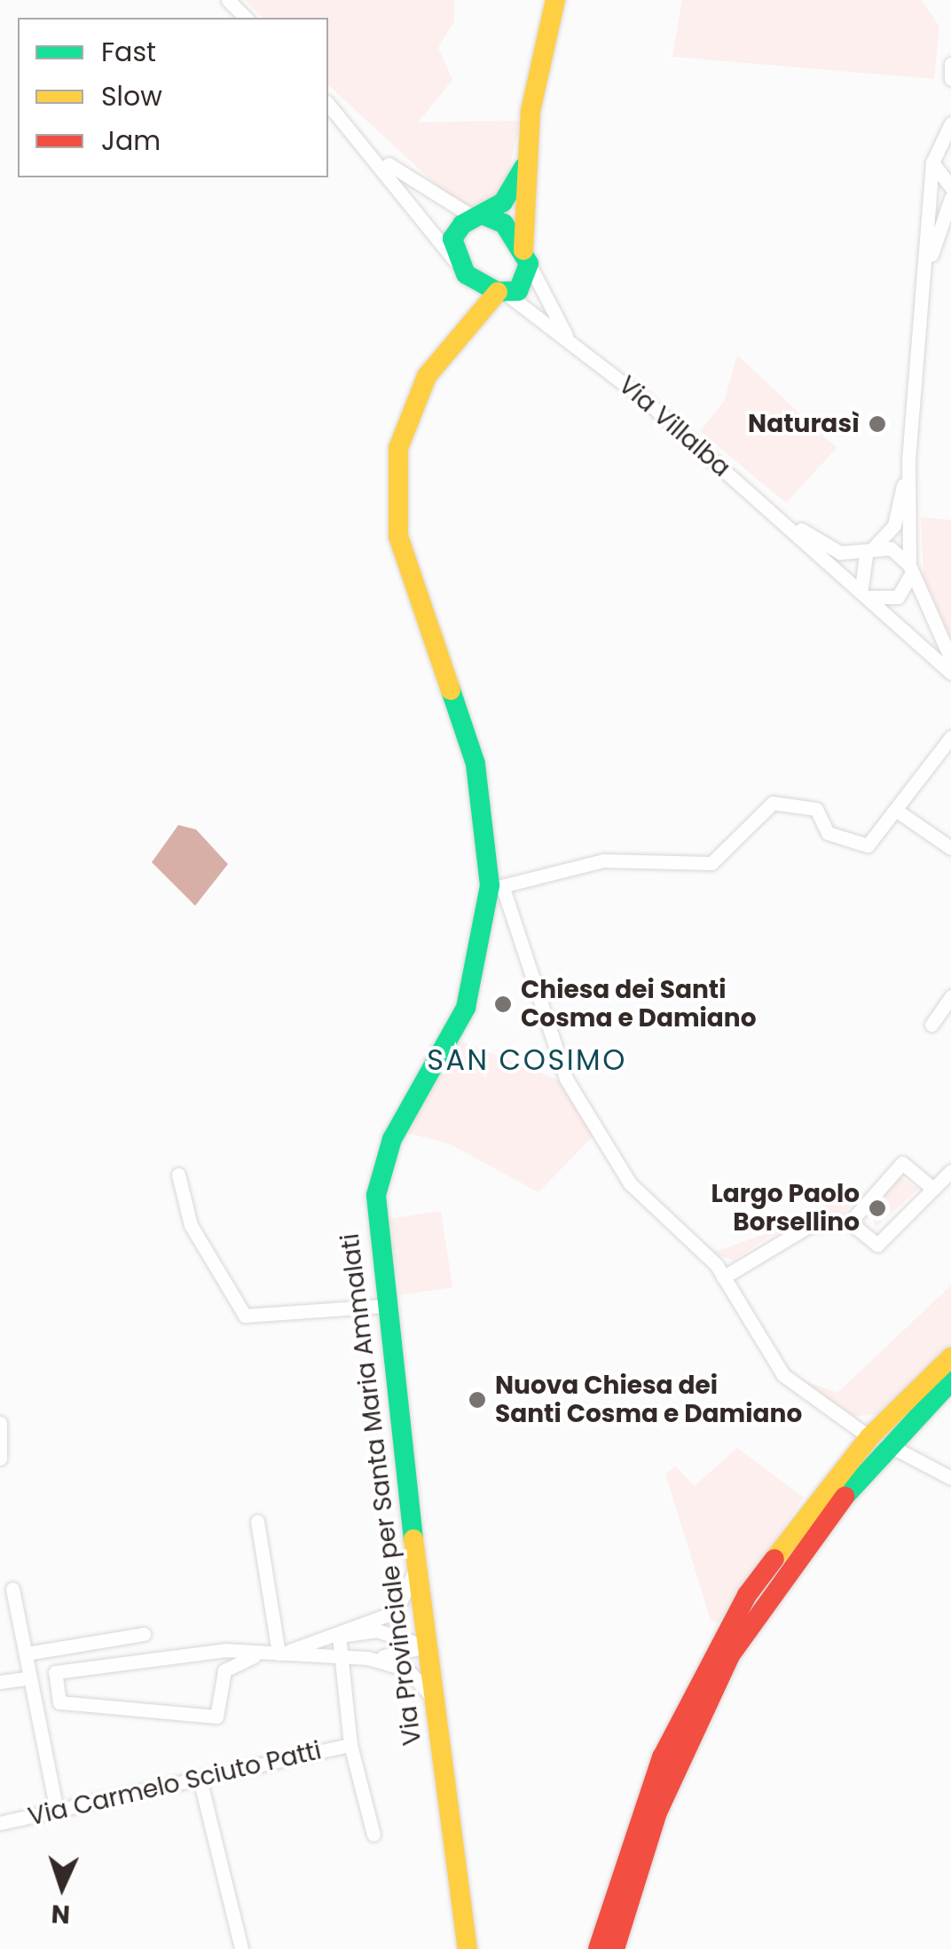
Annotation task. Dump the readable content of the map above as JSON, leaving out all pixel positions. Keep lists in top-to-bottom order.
{
  "streets": {
    "street": ["Via Villalba", "Via Provinciale per Santa Maria Ammalati", "Via Carmelo Sciuto Patti"]
  },
  "districts": ["SAN COSIMO"],
  "places": [
    "Naturasì",
    "Chiesa dei Santi Cosma e Damiano",
    "Largo Paolo Borsellino",
    "Nuova Chiesa dei Santi Cosma e Damiano"
  ],
  "legend": ["Fast", "Slow", "Jam"],
  "north": "bottom"
}
